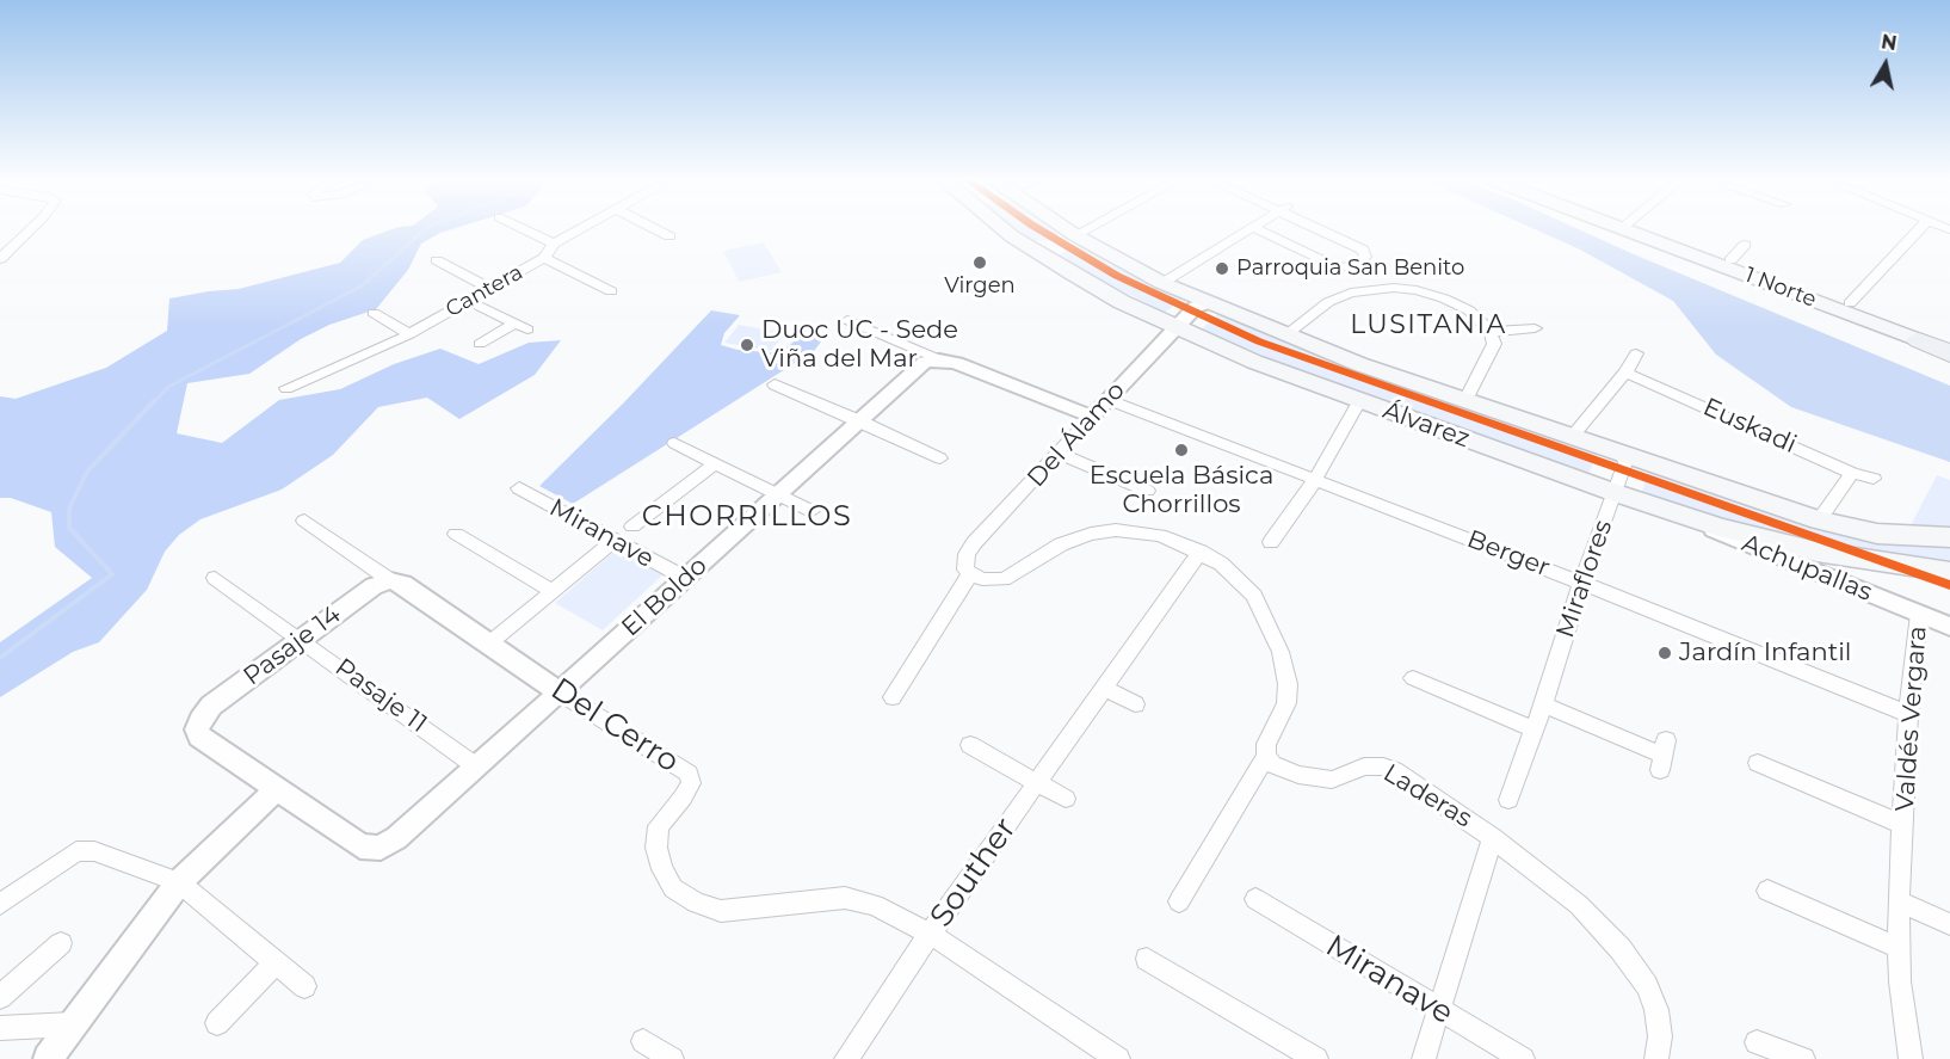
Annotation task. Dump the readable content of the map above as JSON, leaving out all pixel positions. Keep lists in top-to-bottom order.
{
  "streets": {
    "main road": ["1 Norte", "Álvarez"],
    "street": [
      "Cantera",
      "Euskadi",
      "Del Álamo",
      "Miranave",
      "Berger",
      "Achupallas",
      "Miraflores",
      "El Boldo",
      "Pasaje 14",
      "Pasaje 11",
      "Valdés Vergara",
      "Del Cerro",
      "Laderas",
      "Souther"
    ]
  },
  "crossings": [
    ["Álvarez", "Del Álamo"],
    ["Álvarez", "Achupallas"],
    ["Álvarez", "Miraflores"],
    ["Del Álamo", "Berger"],
    ["Miranave", "El Boldo"],
    ["Berger", "Miraflores"],
    ["Berger", "Valdés Vergara"],
    ["Achupallas", "Valdés Vergara"],
    ["El Boldo", "Pasaje 14"],
    ["El Boldo", "Pasaje 11"],
    ["El Boldo", "Del Cerro"],
    ["Pasaje 14", "Pasaje 11"],
    ["Pasaje 14", "Del Cerro"],
    ["Del Cerro", "Souther"]
  ],
  "districts": ["LUSITANIA", "CHORRILLOS"],
  "places": [
    "Virgen",
    "Parroquia San Benito",
    "Duoc UC - Sede Viña del Mar",
    "Escuela Básica Chorrillos",
    "Jardín Infantil"
  ],
  "north": "top"
}
